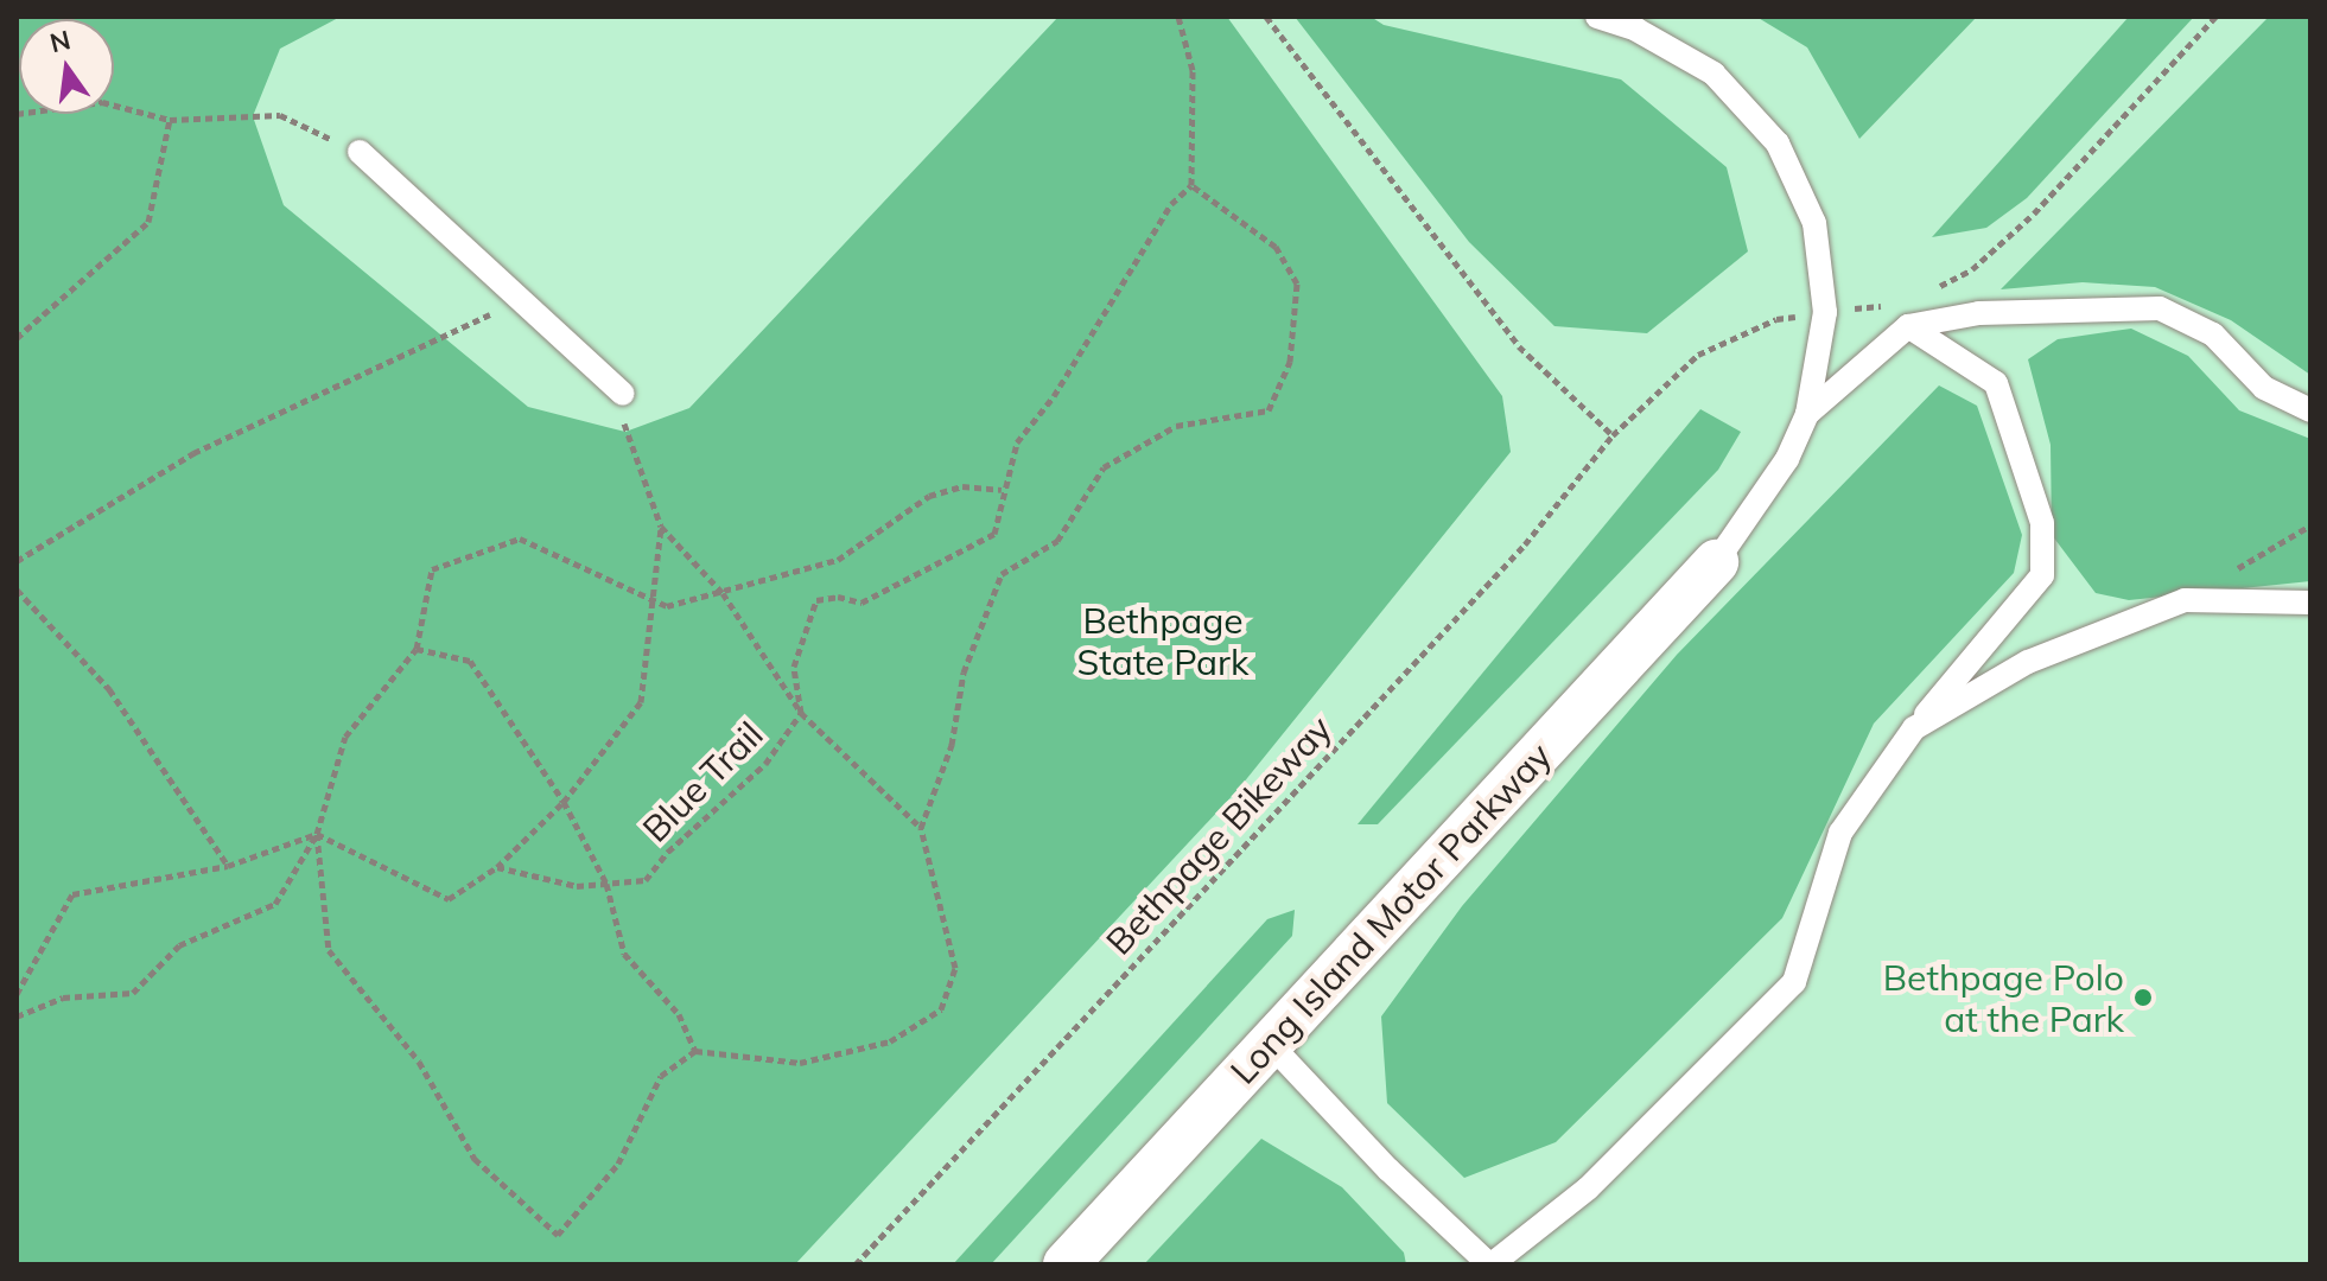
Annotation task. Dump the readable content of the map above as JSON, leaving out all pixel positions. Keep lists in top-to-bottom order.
{
  "streets": {
    "street": ["Long Island Motor Parkway"],
    "path": ["Blue Trail", "Bethpage Bikeway"]
  },
  "parks": ["Bethpage State Park"],
  "places": ["Bethpage Polo at the Park"],
  "north": "top"
}
